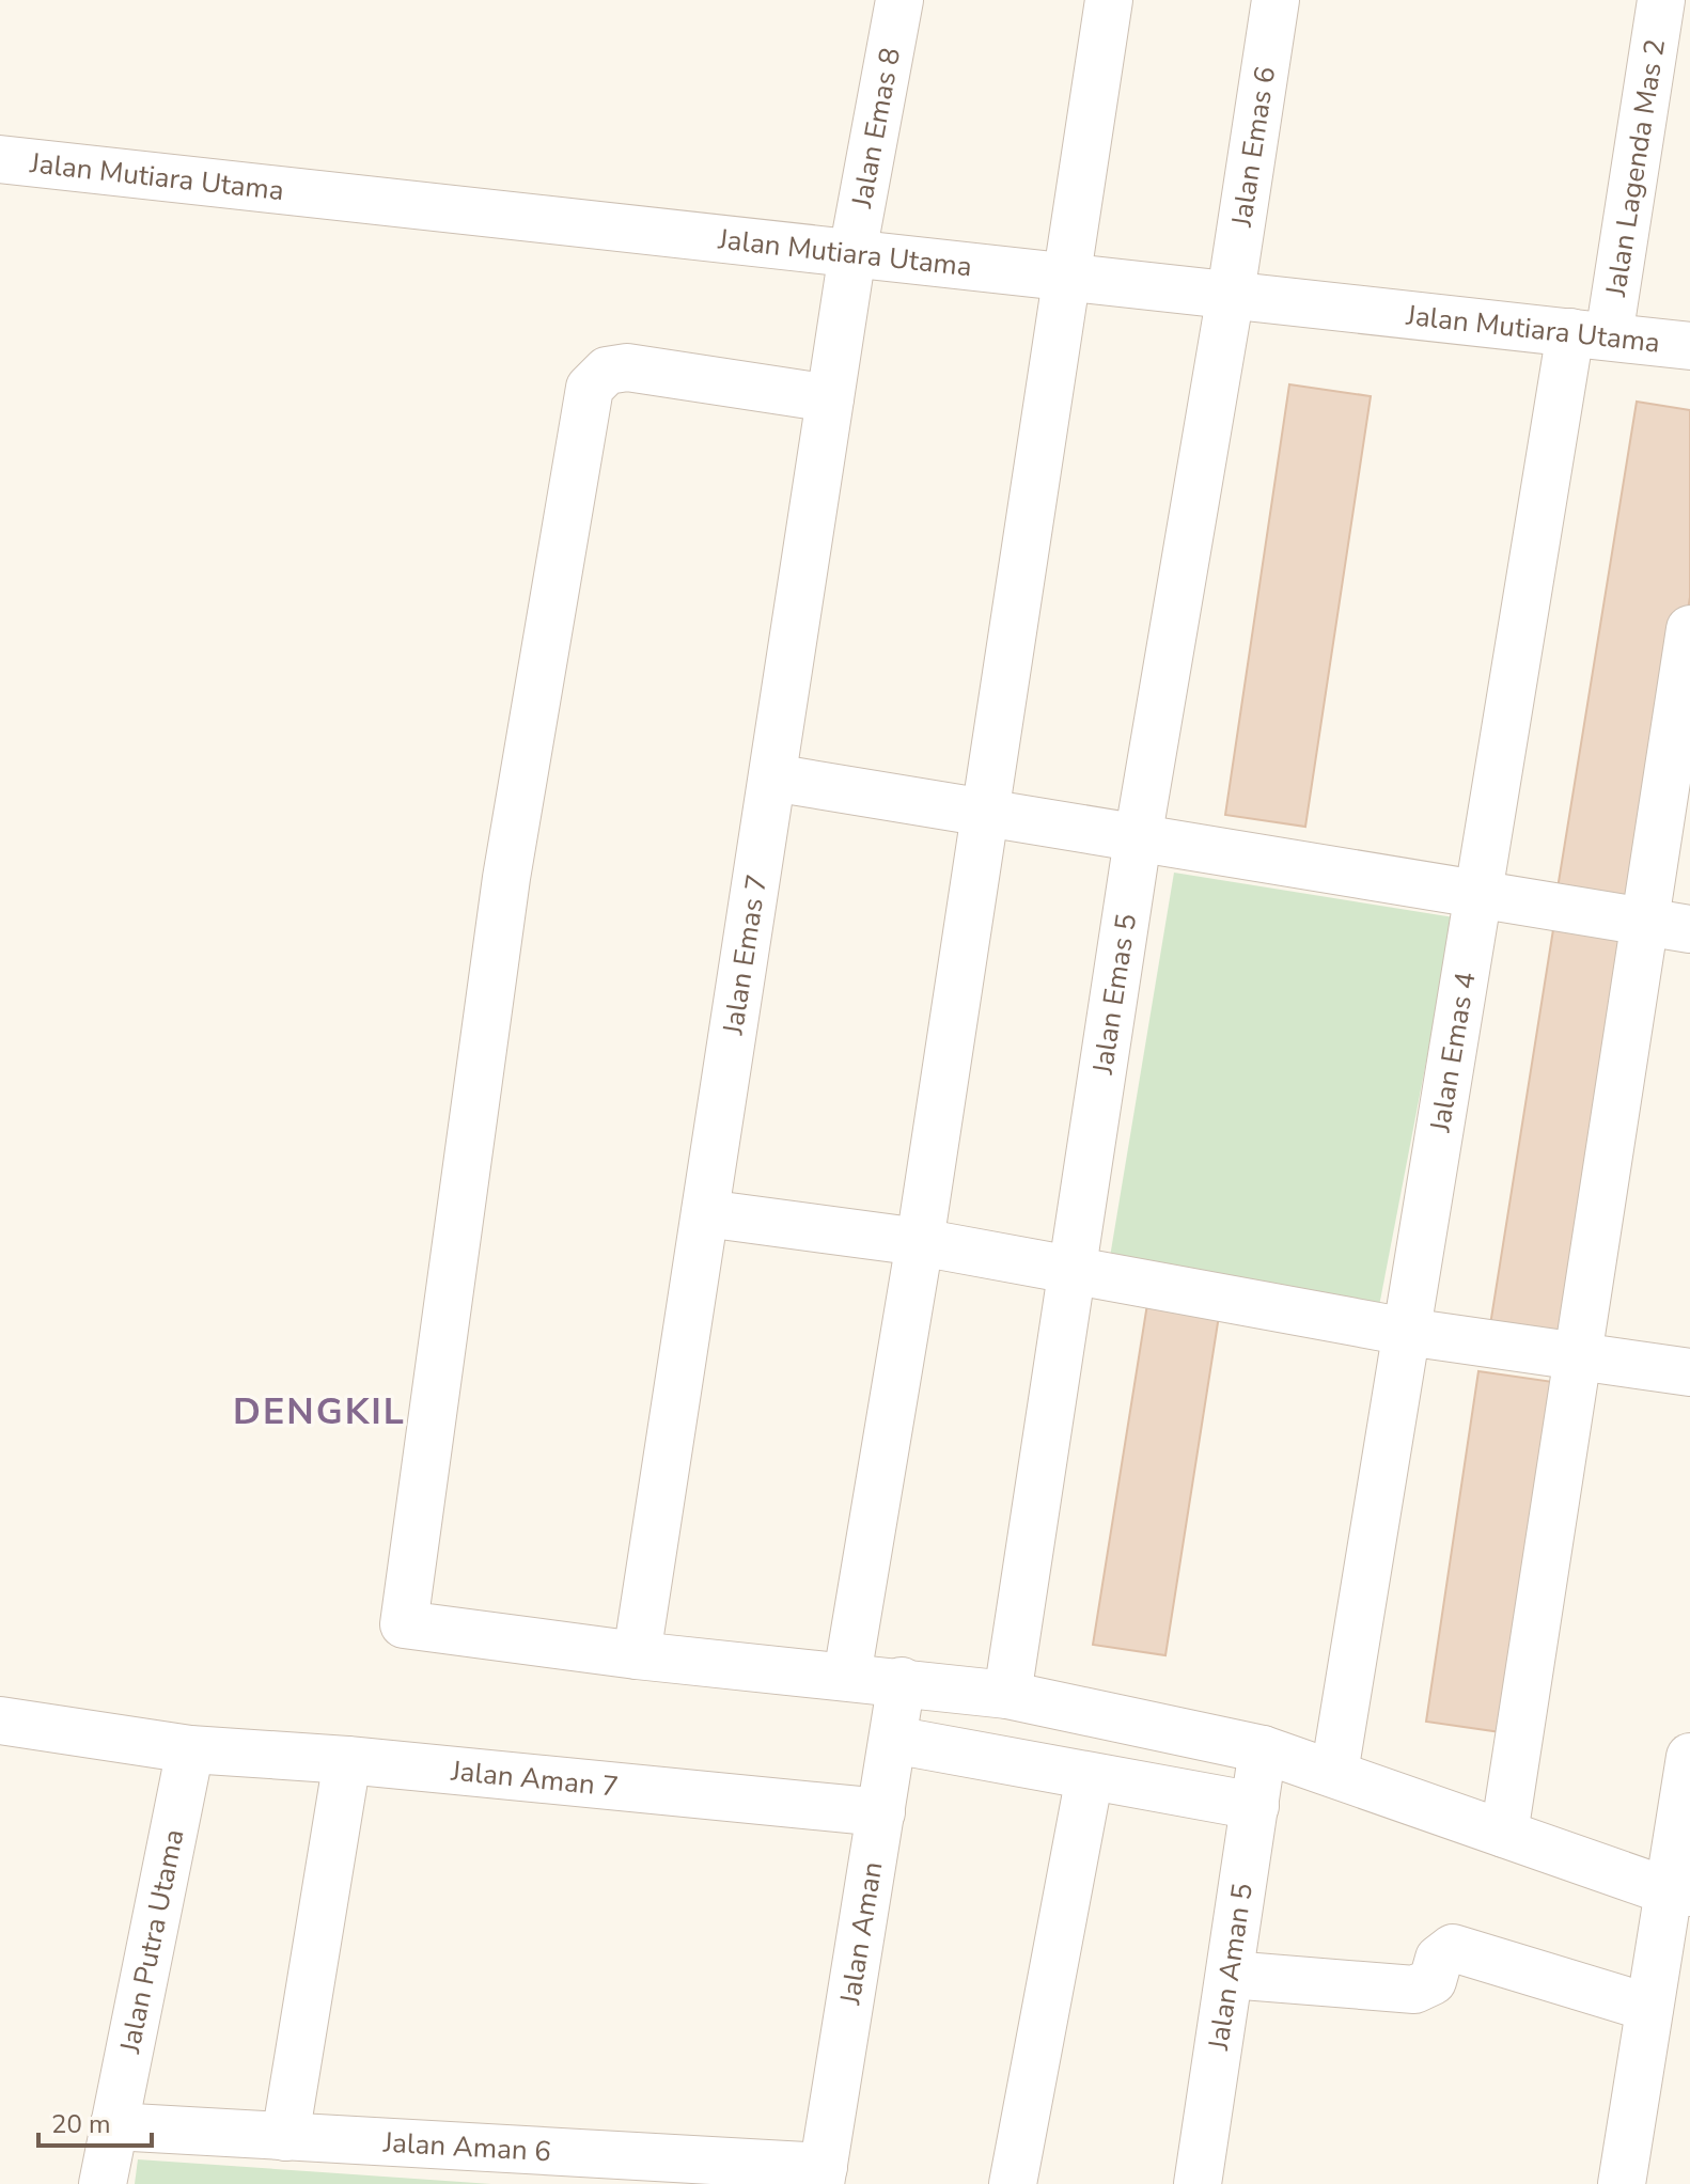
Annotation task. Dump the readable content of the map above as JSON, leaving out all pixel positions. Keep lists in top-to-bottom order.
{
  "streets": {
    "street": [
      "Jalan Emas 8",
      "Jalan Emas 6",
      "Jalan Lagenda Mas 2",
      "Jalan Mutiara Utama",
      "Jalan Emas 7",
      "Jalan Emas 5",
      "Jalan Emas 4",
      "Jalan Aman 7",
      "Jalan Aman",
      "Jalan Putra Utama",
      "Jalan Aman 5",
      "Jalan Aman 6"
    ]
  },
  "crossings": [
    ["Jalan Emas 8", "Jalan Mutiara Utama"],
    ["Jalan Emas 8", "Jalan Emas 7"],
    ["Jalan Emas 6", "Jalan Mutiara Utama"],
    ["Jalan Emas 6", "Jalan Emas 5"],
    ["Jalan Lagenda Mas 2", "Jalan Mutiara Utama"],
    ["Jalan Lagenda Mas 2", "Jalan Emas 4"],
    ["Jalan Mutiara Utama", "Jalan Emas 7"],
    ["Jalan Mutiara Utama", "Jalan Emas 5"],
    ["Jalan Mutiara Utama", "Jalan Emas 4"],
    ["Jalan Aman 7", "Jalan Aman"],
    ["Jalan Aman 7", "Jalan Putra Utama"],
    ["Jalan Aman", "Jalan Aman 6"],
    ["Jalan Putra Utama", "Jalan Aman 6"]
  ],
  "districts": ["DENGKIL"],
  "scale_bar": "20 m"
}
